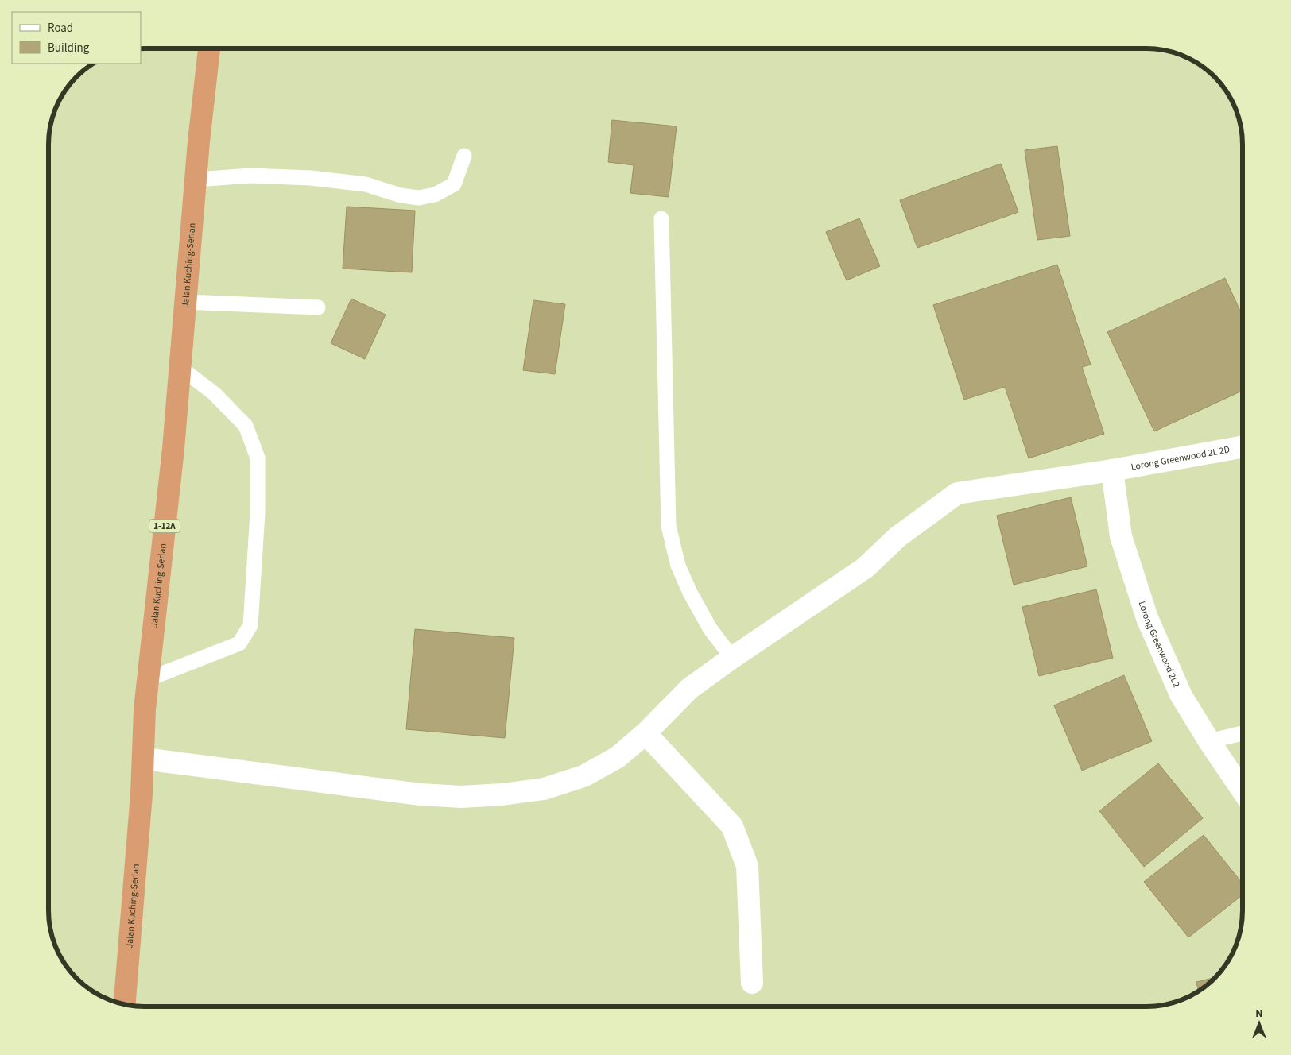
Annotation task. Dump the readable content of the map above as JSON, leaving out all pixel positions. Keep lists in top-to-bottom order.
{
  "streets": {
    "highway": ["Jalan Kuching-Serian", "1-12A"],
    "street": ["Lorong Greenwood 2L 2D", "Lorong Greenwood 2L2"]
  },
  "crossings": [
    ["Jalan Kuching-Serian", "Lorong Greenwood 2L 2D"],
    ["Lorong Greenwood 2L 2D", "Lorong Greenwood 2L2"]
  ],
  "legend": ["Road", "Building"],
  "north": "top"
}
